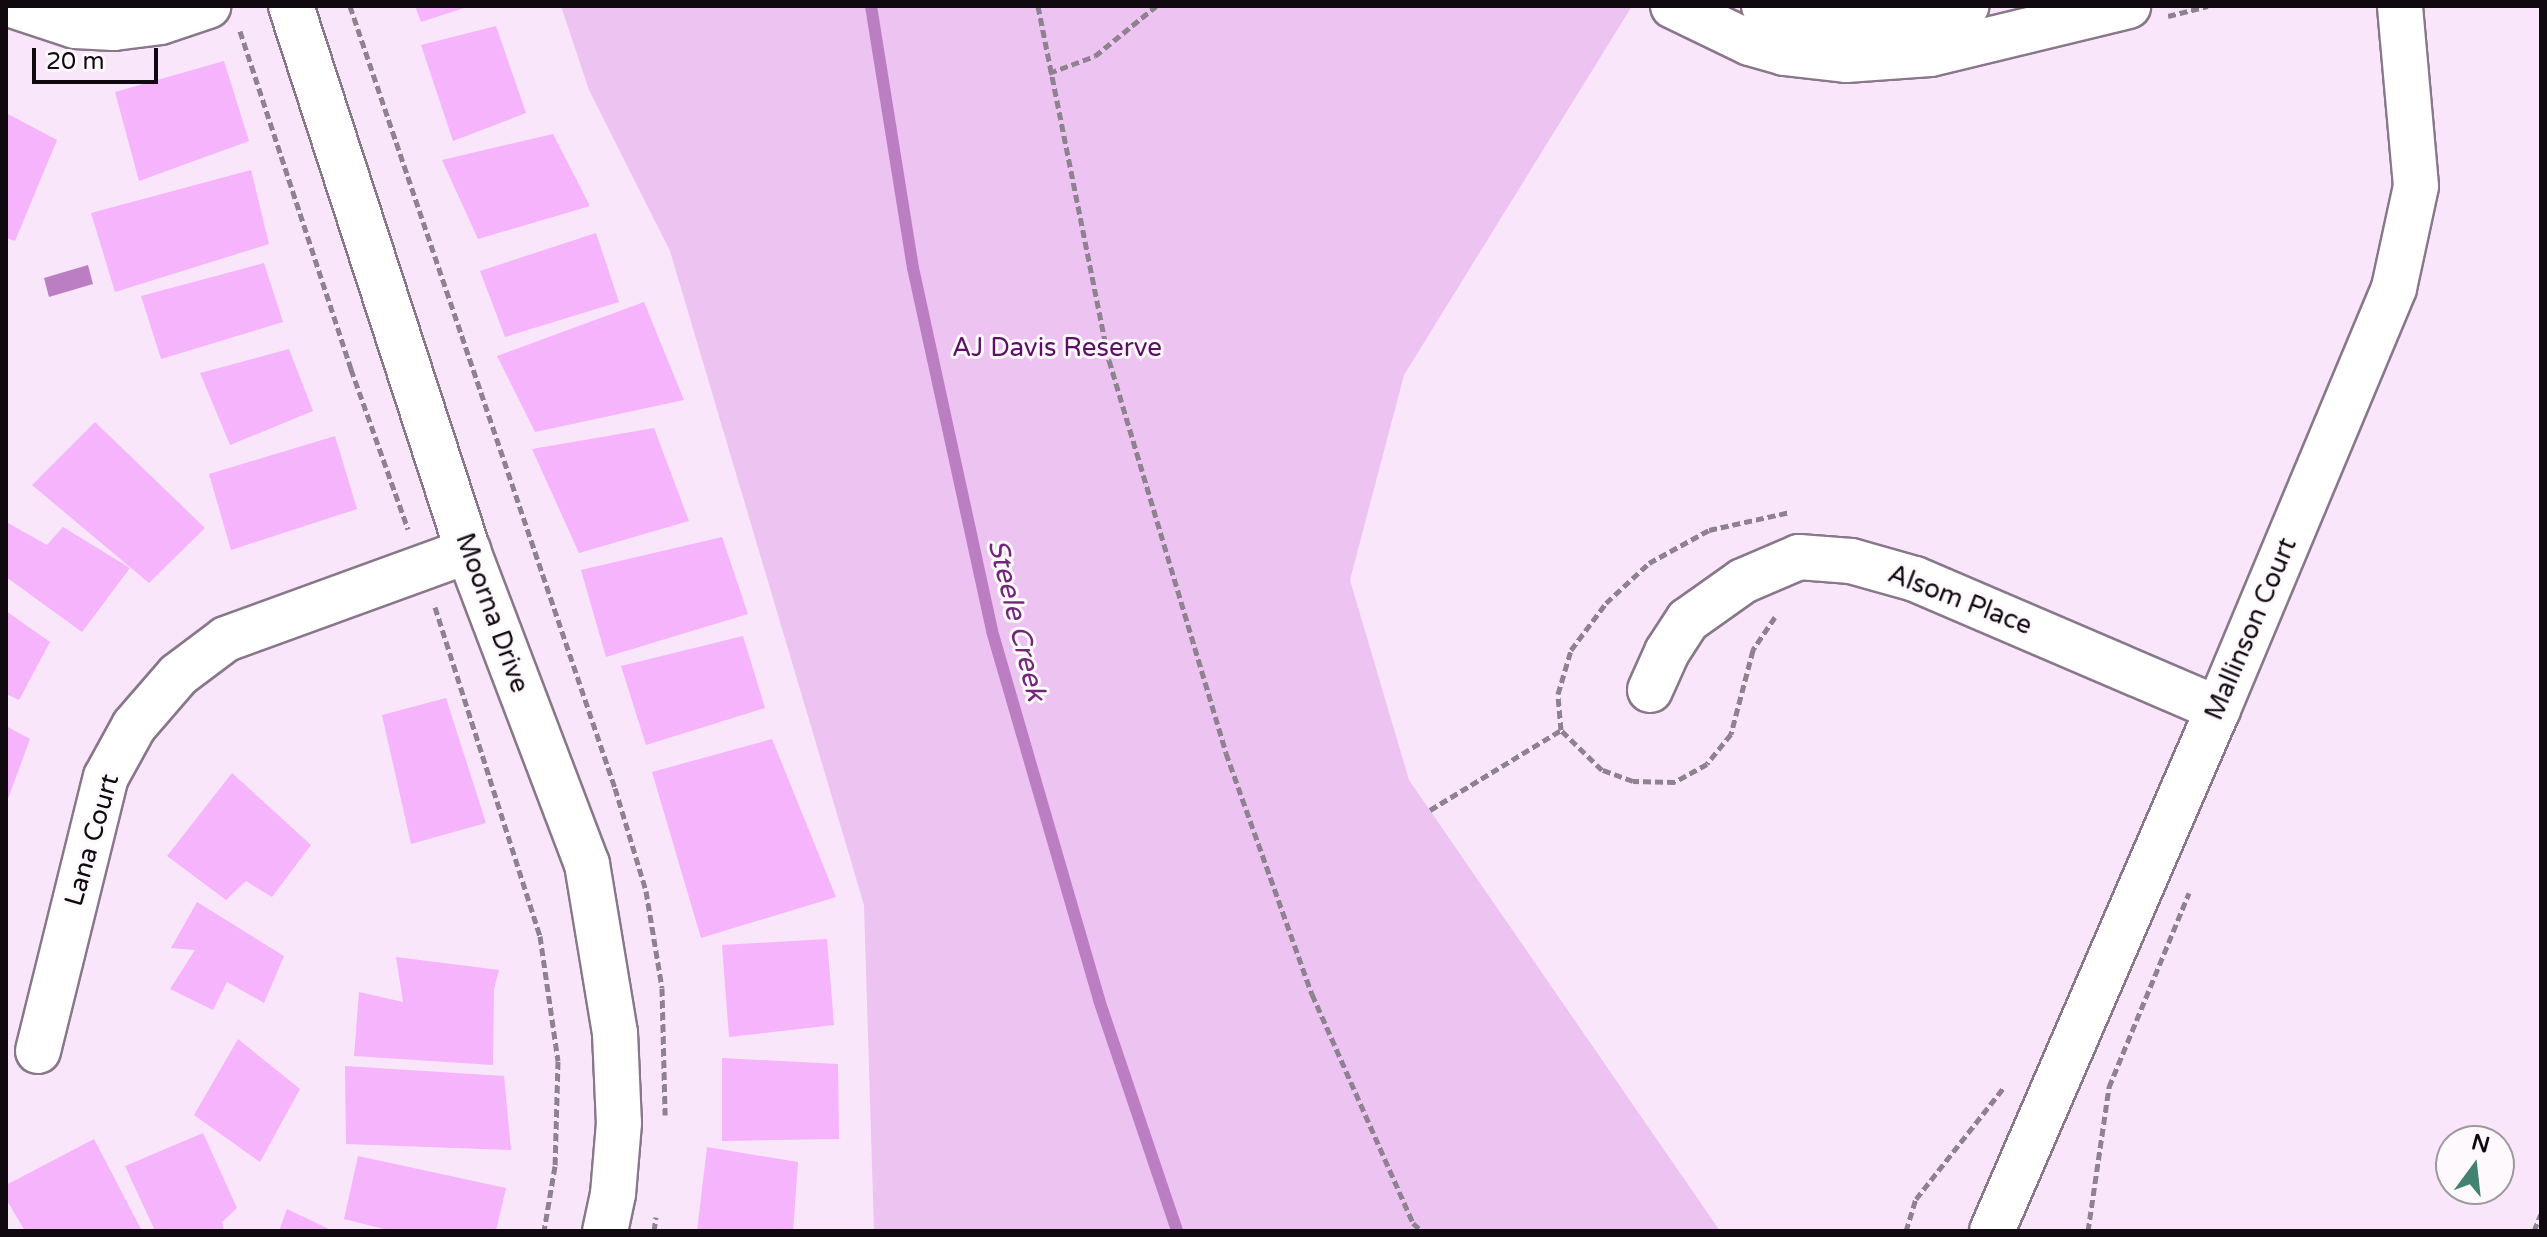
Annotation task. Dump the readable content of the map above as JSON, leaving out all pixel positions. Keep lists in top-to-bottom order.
{
  "streets": {
    "street": [
      "Alsom Place",
      "Moorna Drive",
      "Mallinson Court",
      "Lana Court"
    ]
  },
  "crossings": [
    ["Alsom Place", "Mallinson Court"],
    ["Moorna Drive", "Lana Court"]
  ],
  "water": ["Steele Creek"],
  "parks": ["AJ Davis Reserve"],
  "scale_bar": "20 m",
  "north": "top"
}
